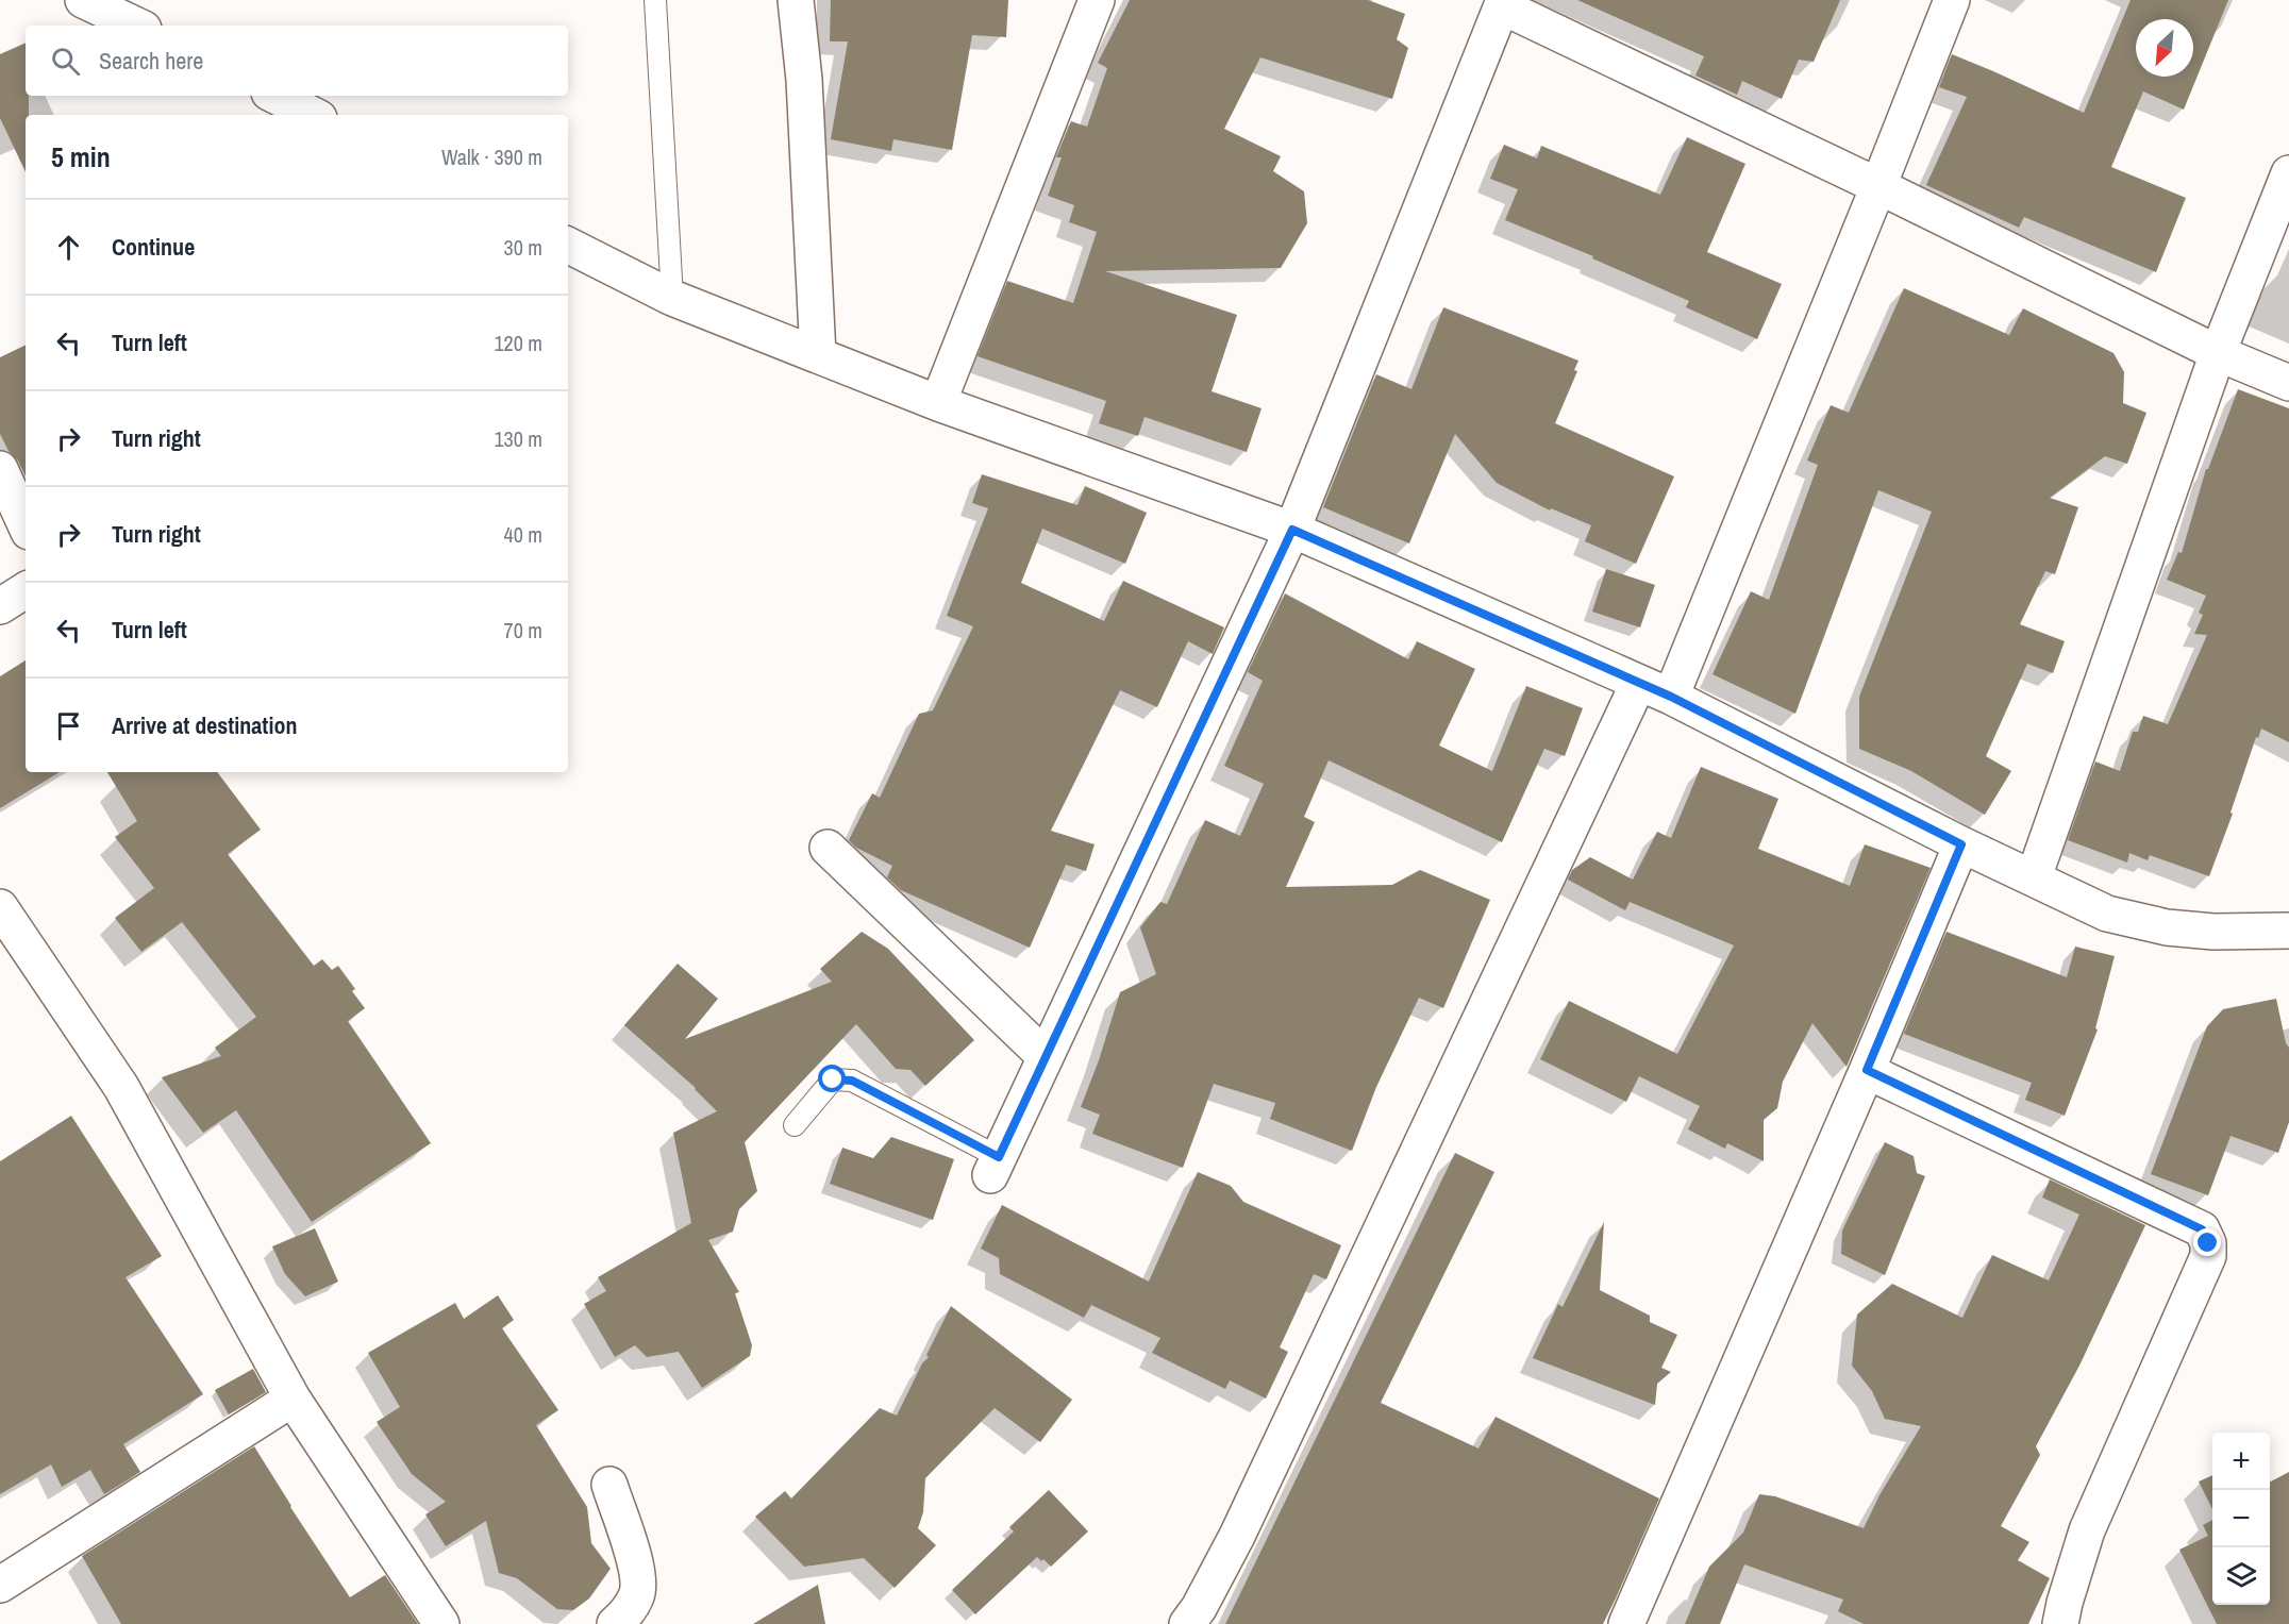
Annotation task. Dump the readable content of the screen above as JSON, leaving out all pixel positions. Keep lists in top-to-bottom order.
{
  "north": "bottom left",
  "page": {
    "search": "Search here",
    "heading": ["5 min", "Walk · 390 m"],
    "list": [
      ["Continue", "30 m"],
      ["Turn left", "120 m"],
      ["Turn right", "130 m"],
      ["Turn right", "40 m"],
      ["Turn left", "70 m"],
      "Arrive at destination"
    ],
    "map_buttons": ["+", "−"]
  }
}
